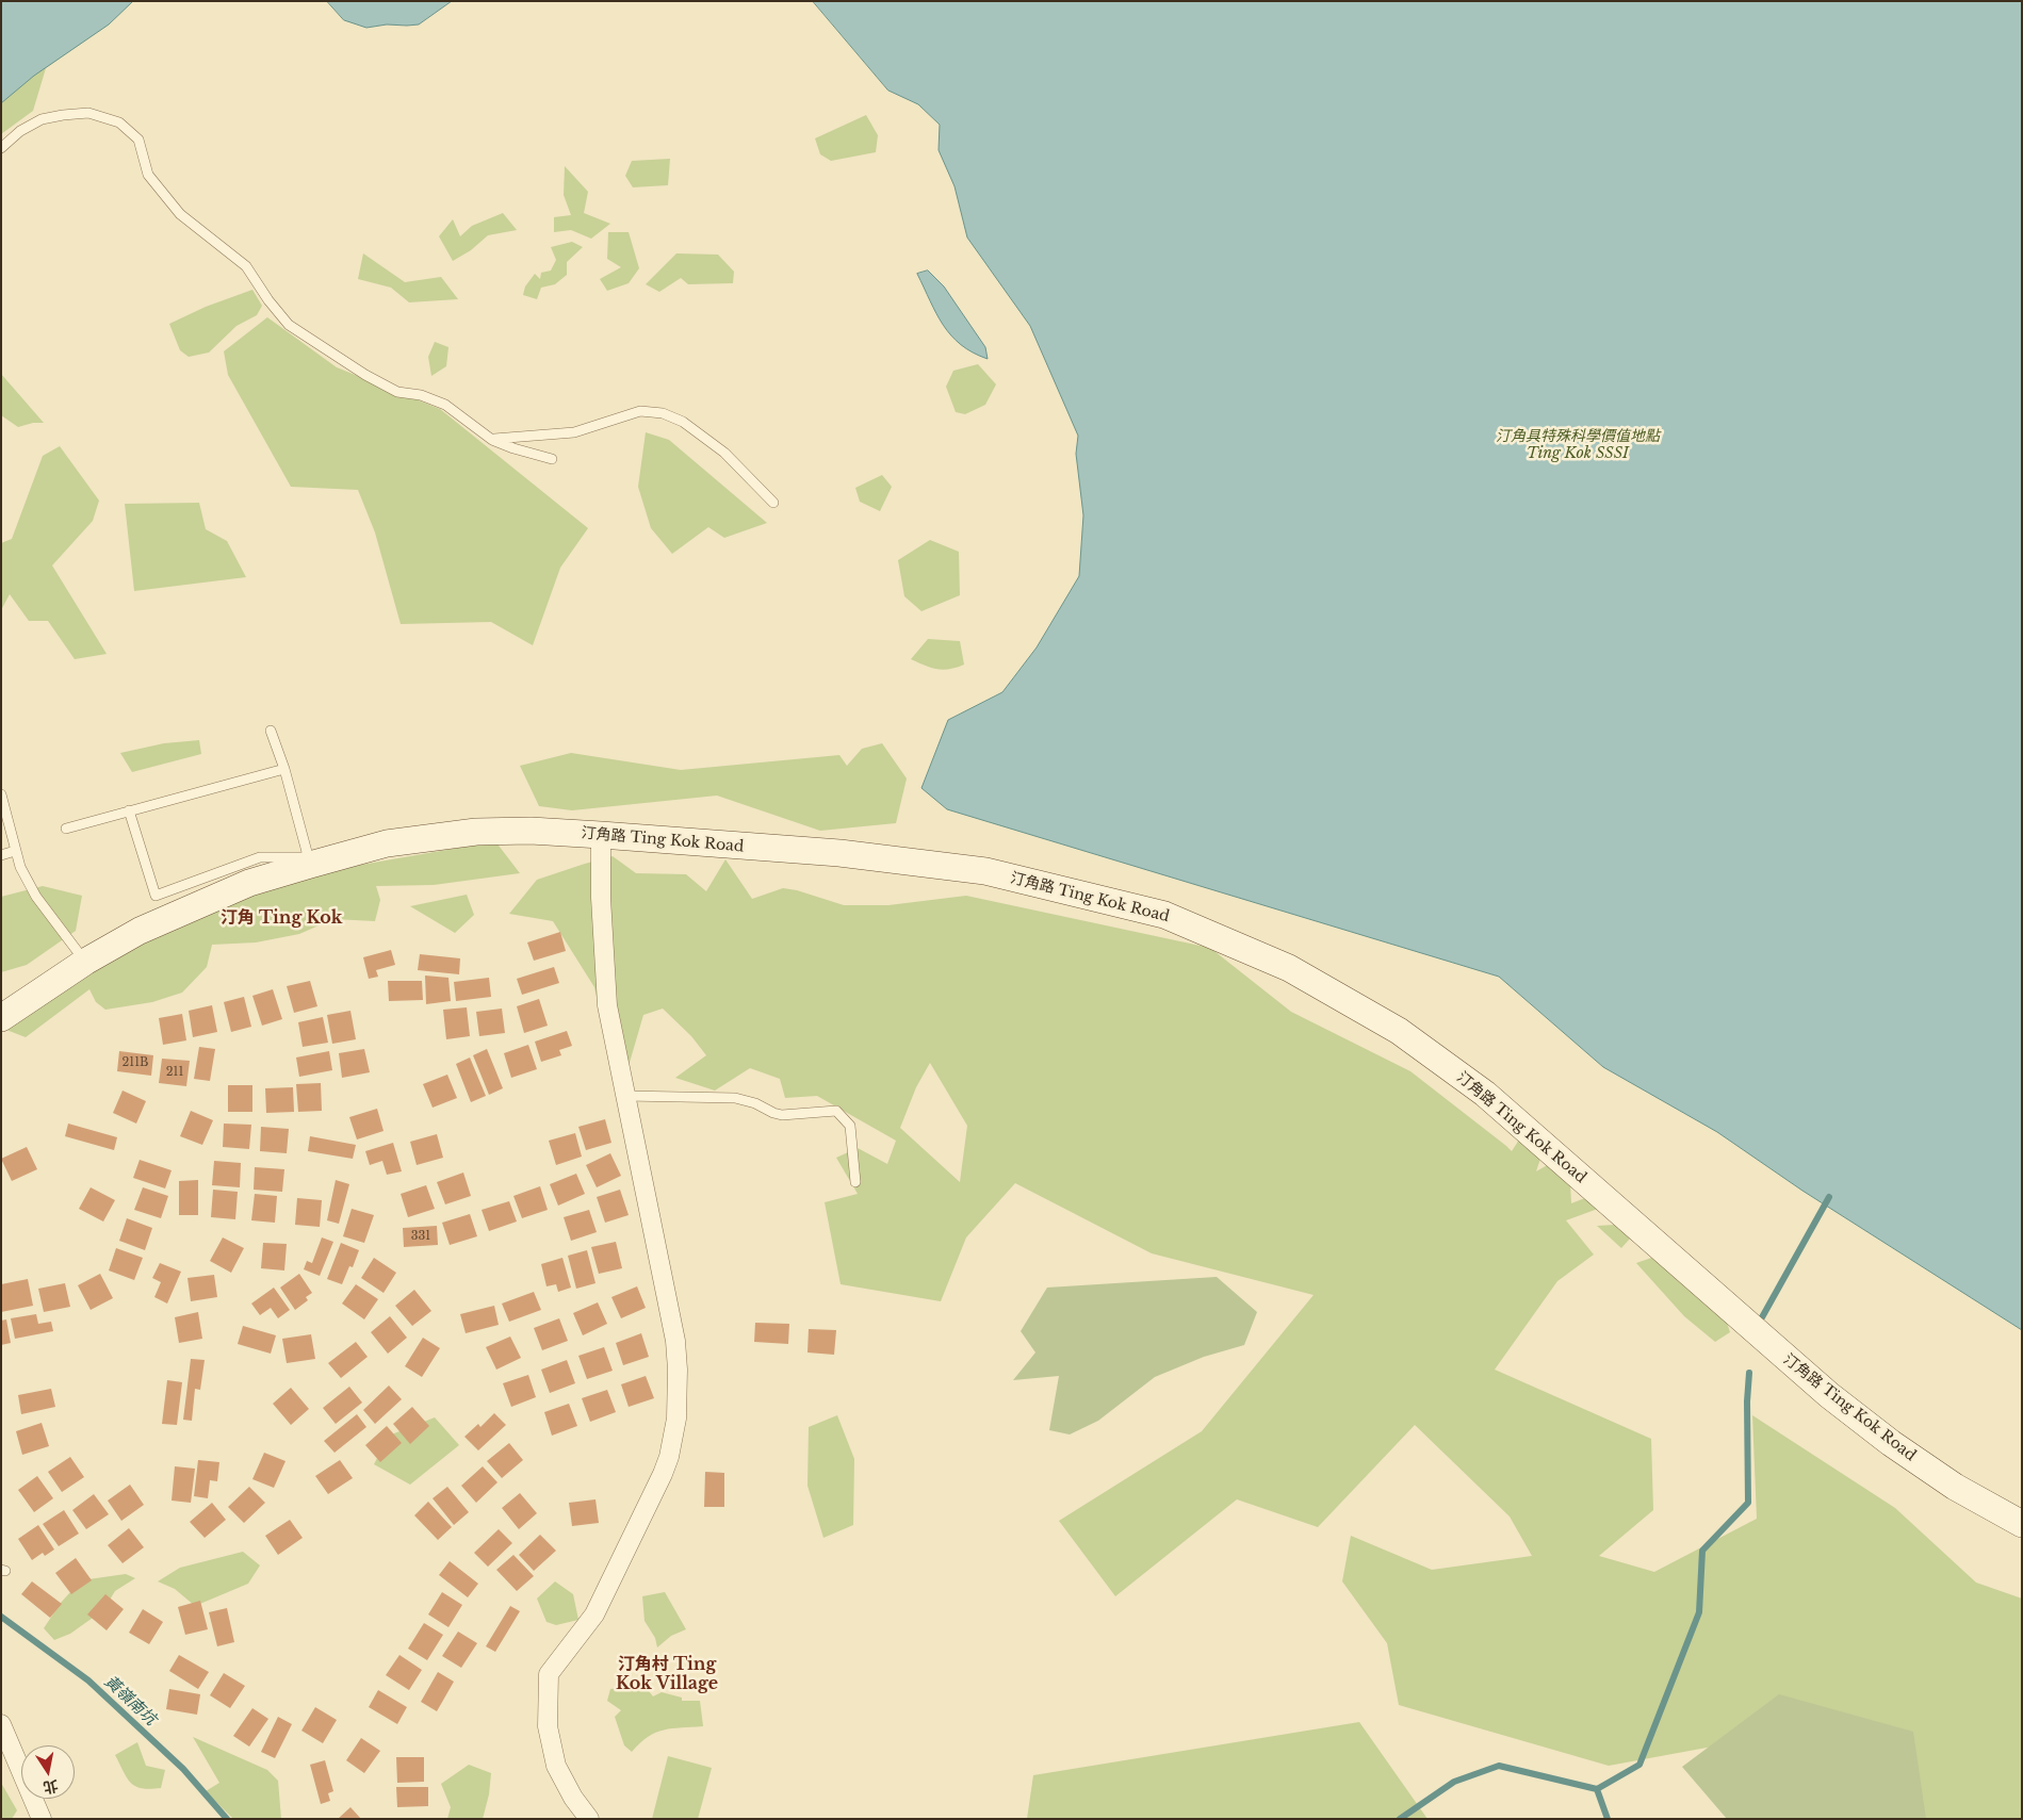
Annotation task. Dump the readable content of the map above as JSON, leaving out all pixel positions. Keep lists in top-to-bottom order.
{
  "streets": {
    "main road": ["汀角路 Ting Kok Road"]
  },
  "districts": ["汀角 Ting Kok", "汀角村 Ting Kok Village"],
  "water": ["黃嶺南坑"],
  "parks": ["汀角具特殊科學價值地點 Ting Kok SSSI"],
  "house_numbers": ["211B", "211", "331"],
  "north": "bottom"
}
